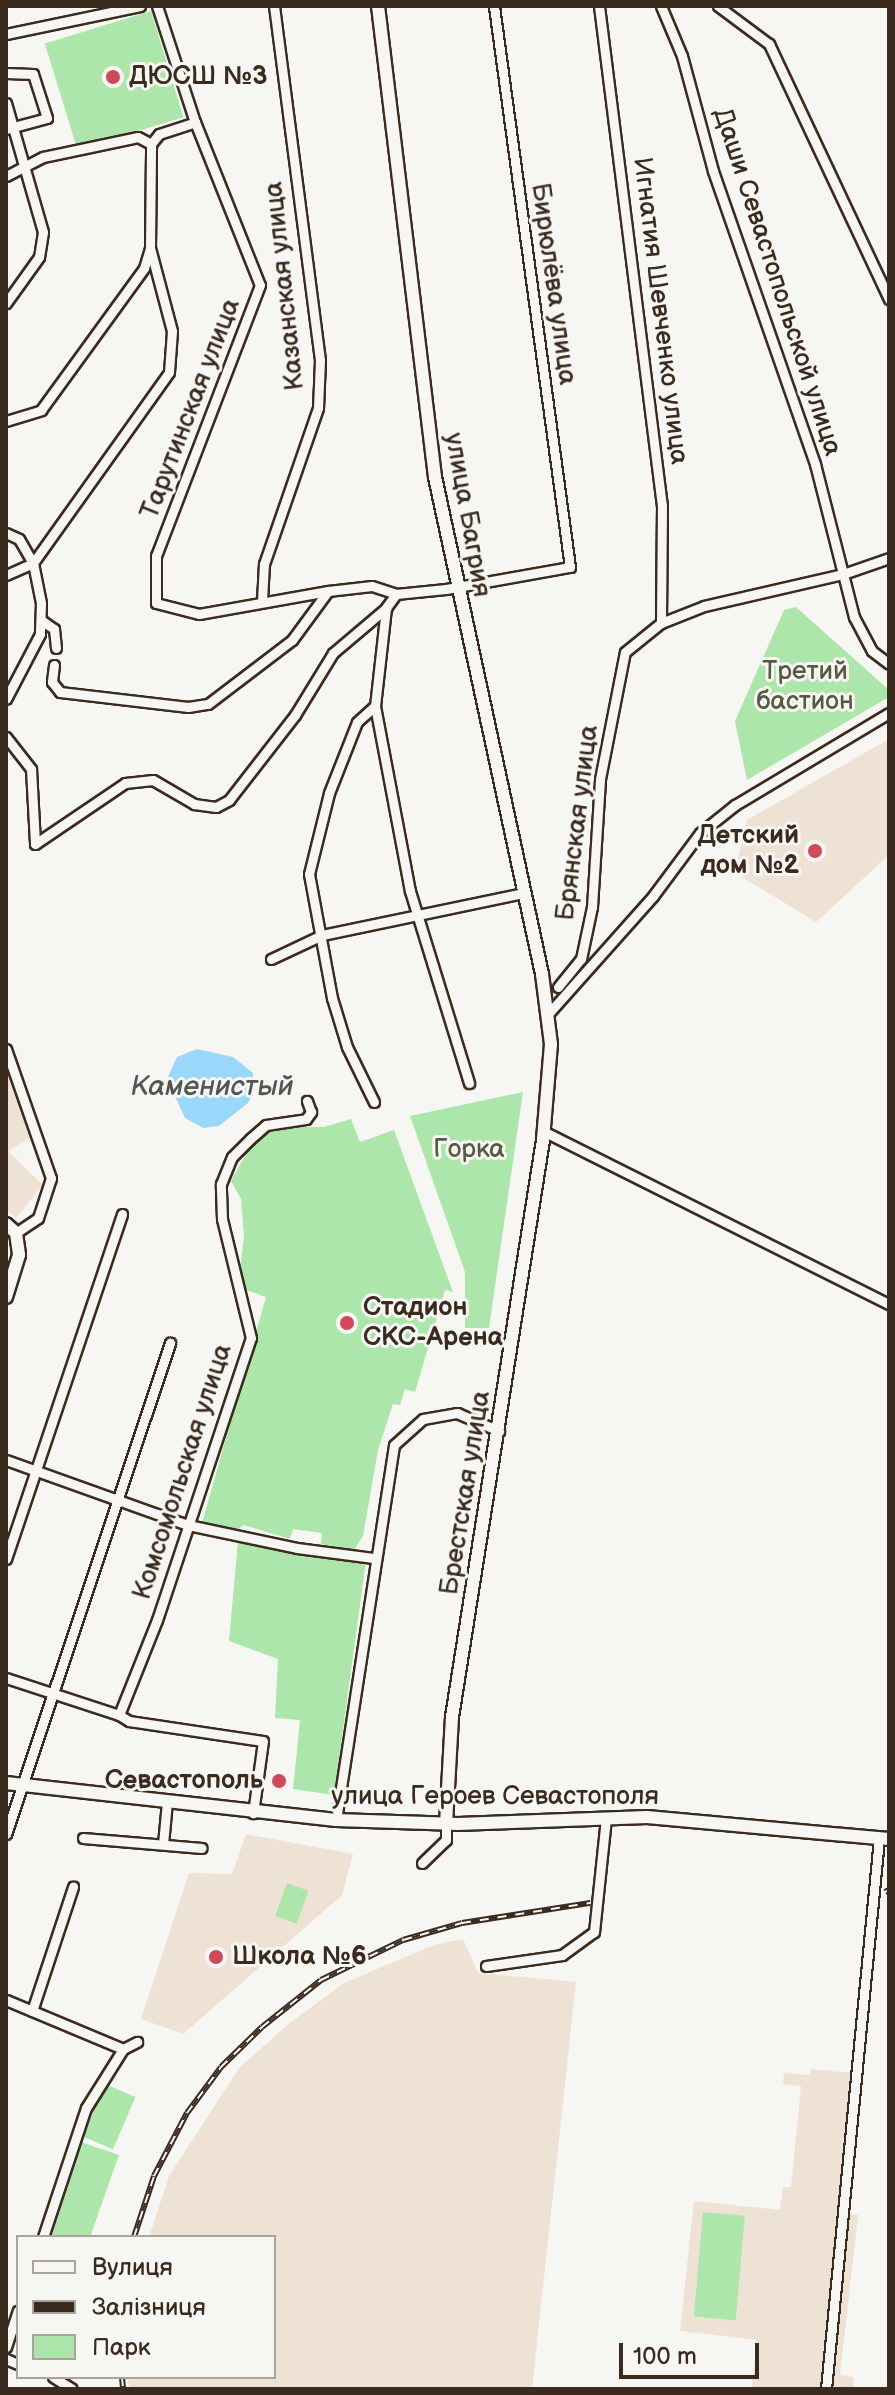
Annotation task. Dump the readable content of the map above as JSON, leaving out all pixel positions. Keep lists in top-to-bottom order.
{
  "streets": {
    "main road": ["улица Багрия", "Брестская улица", "улица Героев Севастополя"],
    "street": [
      "Даши Севастопольской улица",
      "Бирюлёва улица",
      "Казанская улица",
      "Игнатия Шевченко улица",
      "Тарутинская улица",
      "Брянская улица",
      "Комсомольская улица"
    ]
  },
  "crossings": [
    ["Даши Севастопольской улица", "Брянская улица"],
    ["Бирюлёва улица", "улица Багрия"],
    ["Казанская улица", "Тарутинская улица"],
    ["Игнатия Шевченко улица", "Брянская улица"],
    ["улица Багрия", "Брестская улица"],
    ["Брестская улица", "улица Героев Севастополя"]
  ],
  "water": ["Каменистый"],
  "parks": ["Третий бастион", "Горка"],
  "places": [
    "ДЮСШ №3",
    "Детский дом №2",
    "Стадион СКС-Арена",
    "Севастополь",
    "Школа №6"
  ],
  "legend": ["Вулиця", "Залізниця", "Парк"],
  "scale_bar": "100 m"
}
